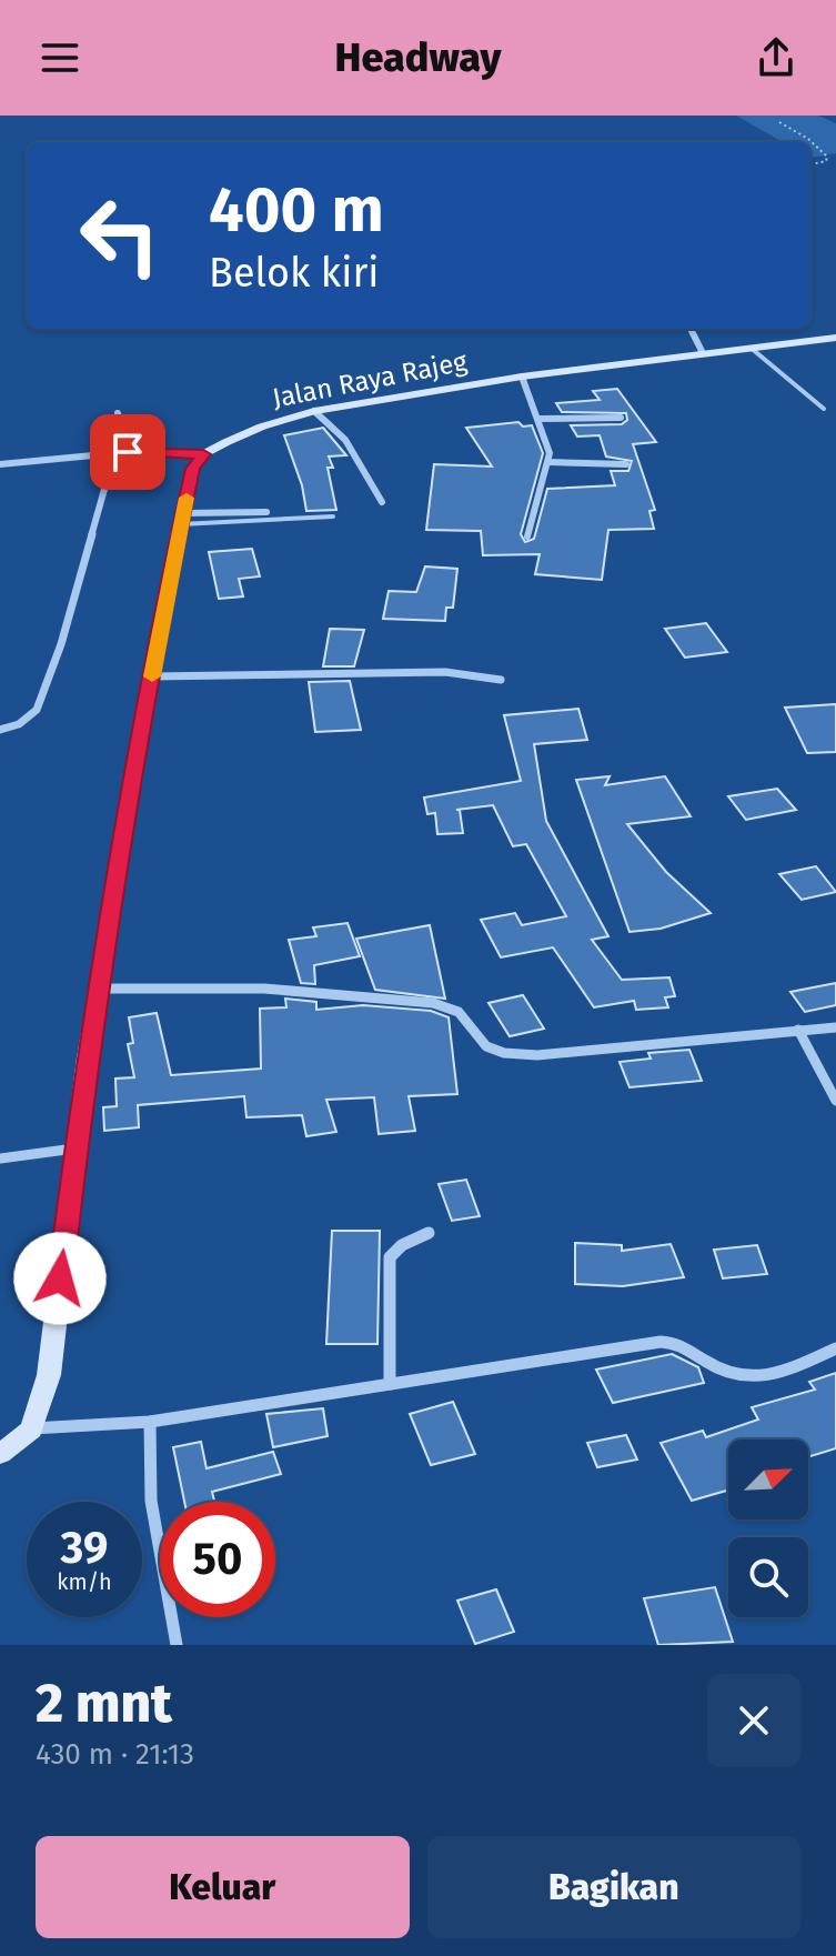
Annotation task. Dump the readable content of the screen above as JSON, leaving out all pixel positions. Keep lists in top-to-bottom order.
{
  "streets": {
    "main road": ["Jalan Raya Rajeg"]
  },
  "north": "top right",
  "page": {
    "header": "Headway",
    "turn": ["400 m", "Belok kiri"],
    "speed": "39 km/h",
    "limit": "50",
    "heading": ["2 mnt", "430 m · 21:13"],
    "buttons": ["Keluar", "Bagikan"]
  }
}
